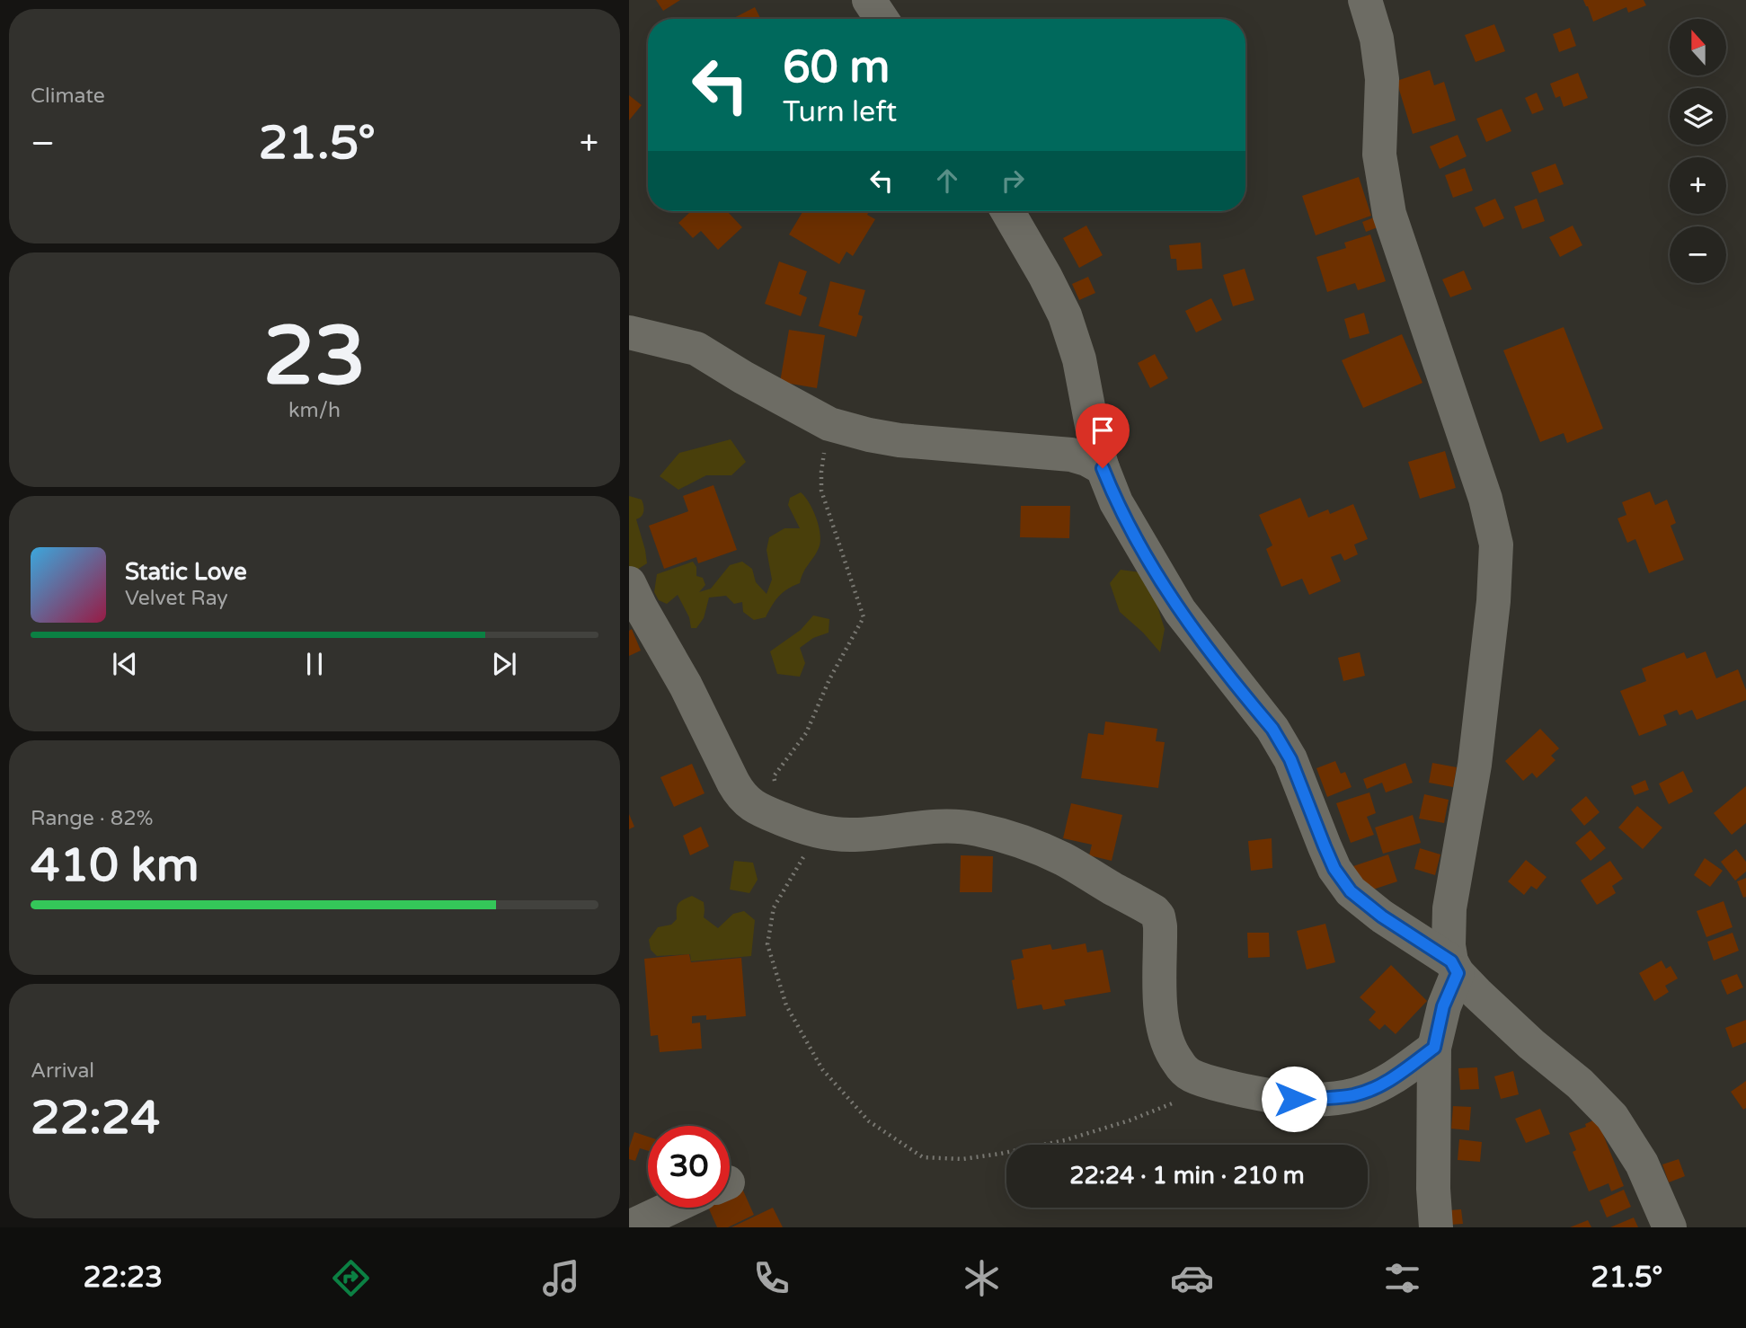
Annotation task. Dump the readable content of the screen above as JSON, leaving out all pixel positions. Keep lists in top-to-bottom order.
{
  "north": "top",
  "page": {
    "tile": [
      "Climate",
      ["23", "km/h"],
      ["Range · 82%", "410 km"],
      ["Arrival", "22:24"]
    ],
    "map_buttons": ["+", "−"],
    "turn": ["60 m", "Turn left"],
    "heat": ["−", "21.5°", "+"],
    "song": ["Static Love", "Velvet Ray"],
    "limit": "30",
    "trip": "22:24 · 1 min · 210 m",
    "tabs": ["22:23", "21.5°"]
  }
}
